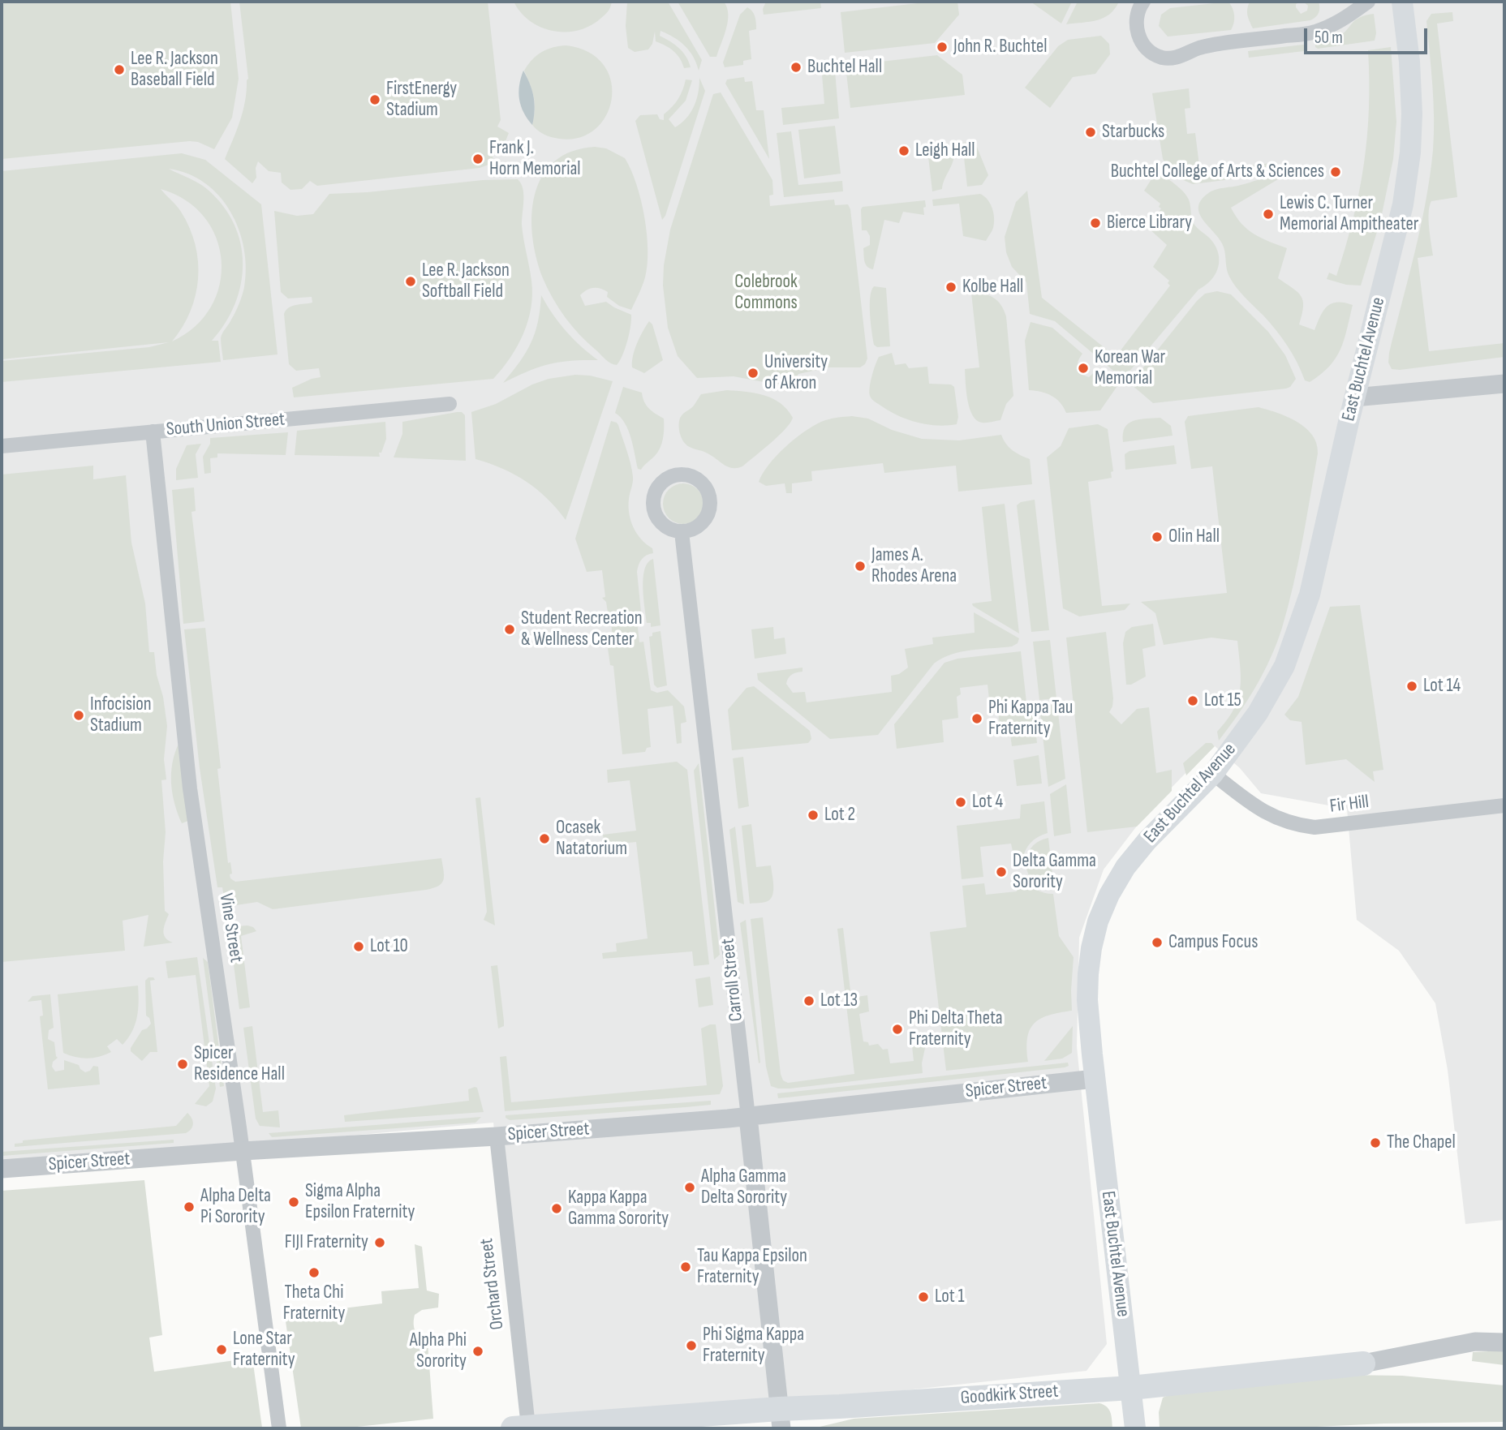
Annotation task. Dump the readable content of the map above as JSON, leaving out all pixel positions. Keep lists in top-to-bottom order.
{
  "streets": {
    "main road": ["East Buchtel Avenue", "Goodkirk Street"],
    "street": [
      "South Union Street",
      "Fir Hill",
      "Vine Street",
      "Carroll Street",
      "Spicer Street",
      "Orchard Street"
    ]
  },
  "crossings": [
    ["East Buchtel Avenue", "Fir Hill"],
    ["East Buchtel Avenue", "Spicer Street"],
    ["East Buchtel Avenue", "Goodkirk Street"],
    ["South Union Street", "Vine Street"],
    ["Vine Street", "Spicer Street"],
    ["Carroll Street", "Spicer Street"],
    ["Carroll Street", "Goodkirk Street"],
    ["Spicer Street", "Orchard Street"],
    ["Orchard Street", "Goodkirk Street"]
  ],
  "parks": ["Colebrook Commons"],
  "places": [
    "John R. Buchtel",
    "Buchtel Hall",
    "Lee R. Jackson Baseball Field",
    "FirstEnergy Stadium",
    "Starbucks",
    "Leigh Hall",
    "Frank J. Horn Memorial",
    "Buchtel College of Arts & Sciences",
    "Lewis C. Turner Memorial Ampitheater",
    "Bierce Library",
    "Lee R. Jackson Softball Field",
    "Kolbe Hall",
    "Korean War Memorial",
    "University of Akron",
    "Olin Hall",
    "James A. Rhodes Arena",
    "Student Recreation & Wellness Center",
    "Lot 14",
    "Lot 15",
    "Infocision Stadium",
    "Phi Kappa Tau Fraternity",
    "Lot 4",
    "Lot 2",
    "Ocasek Natatorium",
    "Delta Gamma Sorority",
    "Campus Focus",
    "Lot 10",
    "Lot 13",
    "Phi Delta Theta Fraternity",
    "Spicer Residence Hall",
    "The Chapel",
    "Alpha Gamma Delta Sorority",
    "Sigma Alpha Epsilon Fraternity",
    "Alpha Delta Pi Sorority",
    "Kappa Kappa Gamma Sorority",
    "FIJI Fraternity",
    "Tau Kappa Epsilon Fraternity",
    "Theta Chi Fraternity",
    "Lot 1",
    "Phi Sigma Kappa Fraternity",
    "Lone Star Fraternity",
    "Alpha Phi Sorority"
  ],
  "scale_bar": "50 m"
}
